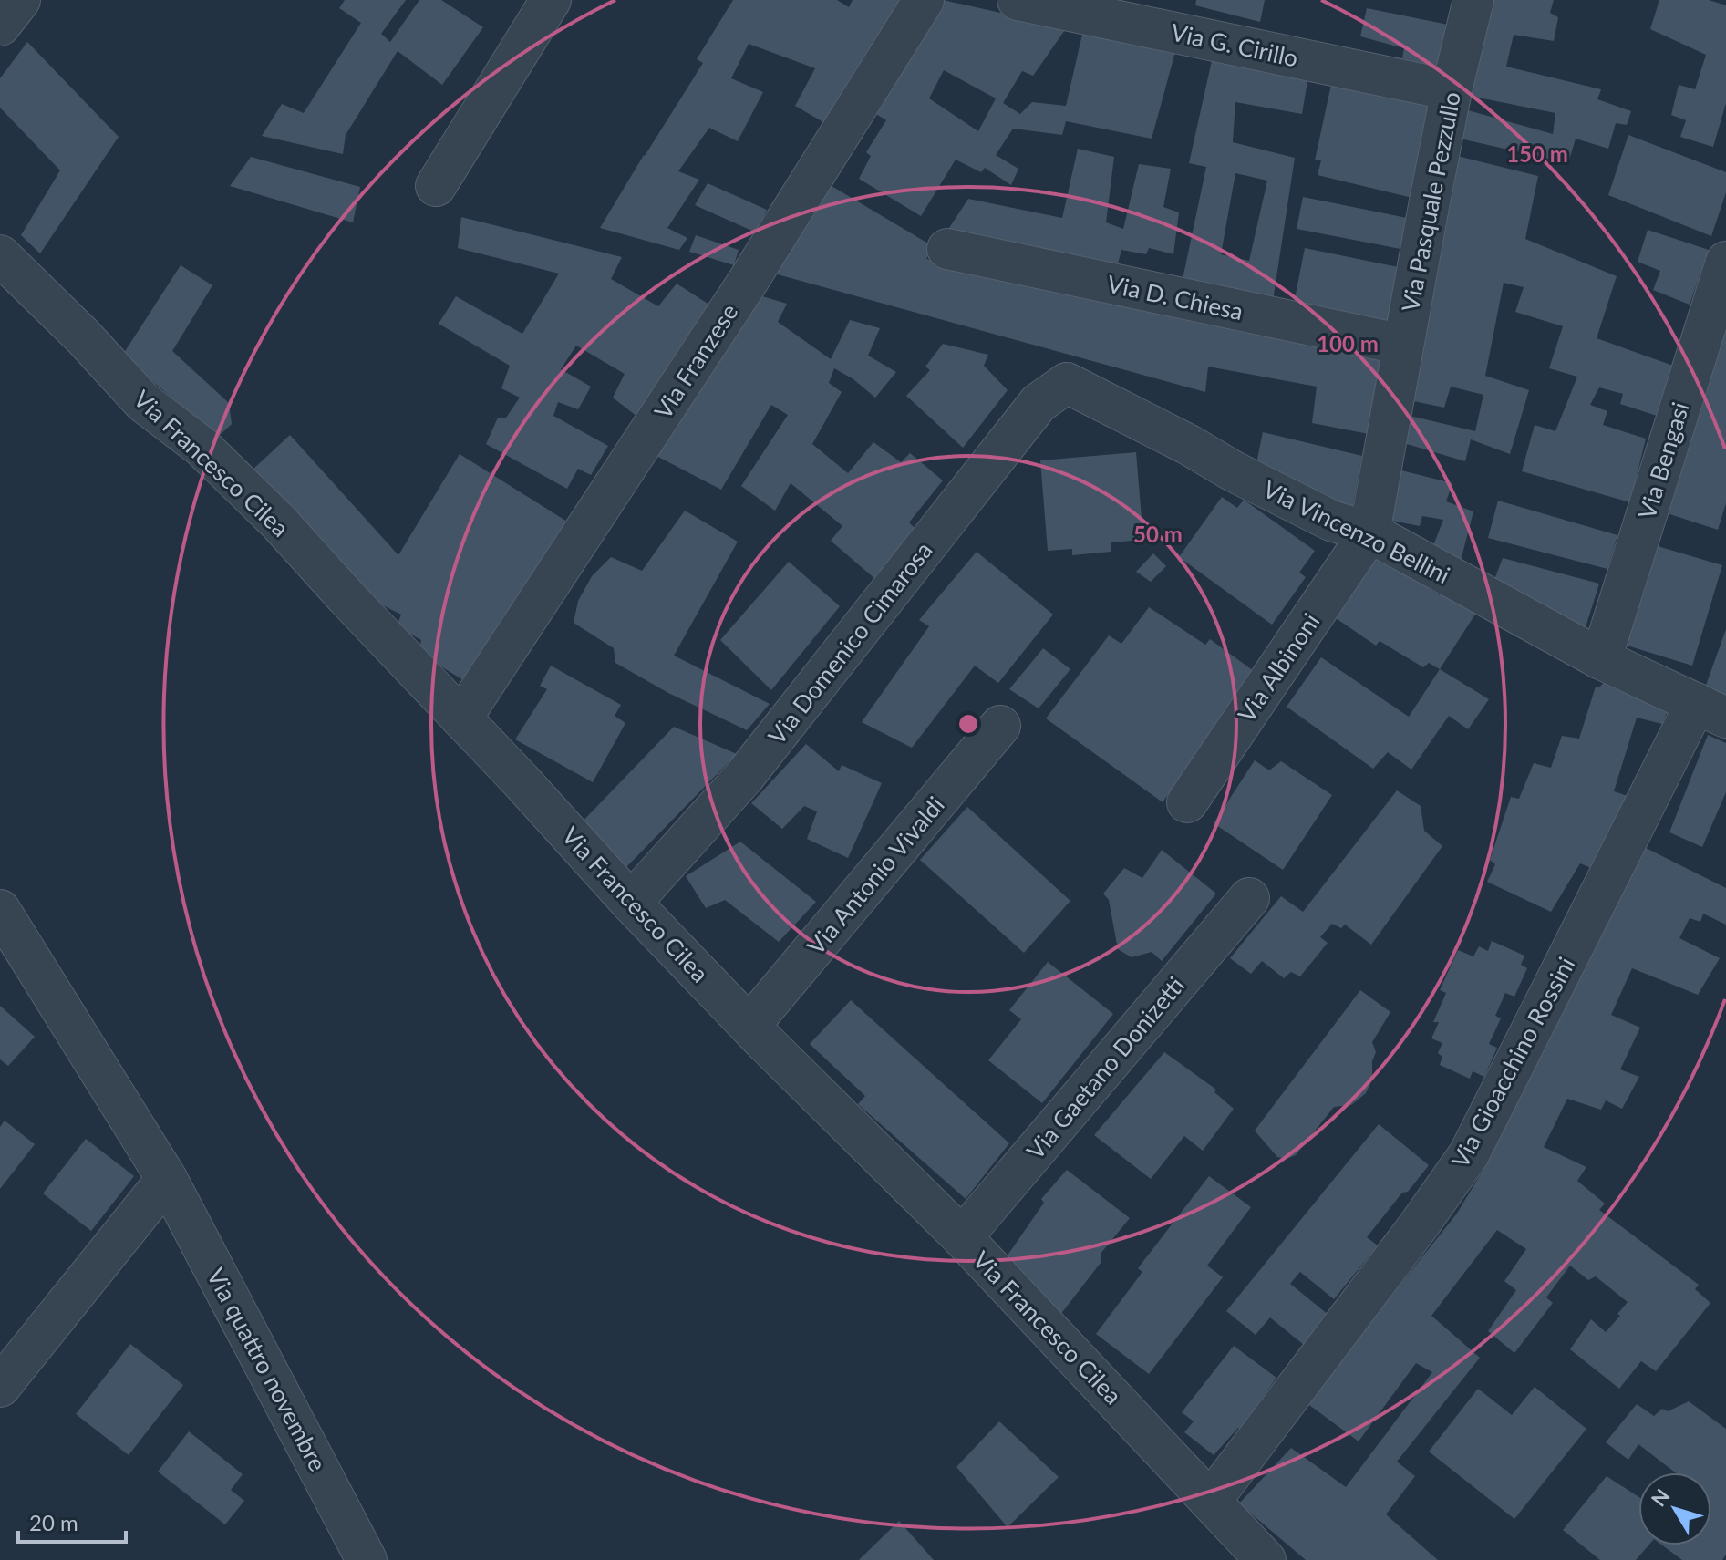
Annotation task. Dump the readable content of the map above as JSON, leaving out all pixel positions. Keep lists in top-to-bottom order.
{
  "streets": {
    "street": [
      "Via G. Cirillo",
      "Via Pasquale Pezzullo",
      "Via D. Chiesa",
      "Via Franzese",
      "Via Bengasi",
      "Via Francesco Cilea",
      "Via Vincenzo Bellini",
      "Via Domenico Cimarosa",
      "Via Albinoni",
      "Via Antonio Vivaldi",
      "Via Gioacchino Rossini",
      "Via Gaetano Donizetti",
      "Via quattro novembre"
    ]
  },
  "crossings": [
    ["Via G. Cirillo", "Via Pasquale Pezzullo"],
    ["Via Pasquale Pezzullo", "Via D. Chiesa"],
    ["Via Pasquale Pezzullo", "Via Vincenzo Bellini"],
    ["Via Pasquale Pezzullo", "Via Albinoni"],
    ["Via Franzese", "Via Francesco Cilea"],
    ["Via Bengasi", "Via Vincenzo Bellini"],
    ["Via Francesco Cilea", "Via Domenico Cimarosa"],
    ["Via Francesco Cilea", "Via Antonio Vivaldi"],
    ["Via Francesco Cilea", "Via Gioacchino Rossini"],
    ["Via Francesco Cilea", "Via Gaetano Donizetti"],
    ["Via Vincenzo Bellini", "Via Domenico Cimarosa"],
    ["Via Vincenzo Bellini", "Via Albinoni"],
    ["Via Vincenzo Bellini", "Via Gioacchino Rossini"]
  ],
  "scale_bar": "20 m",
  "north": "top left",
  "rings": ["150 m", "100 m", "50 m"]
}
